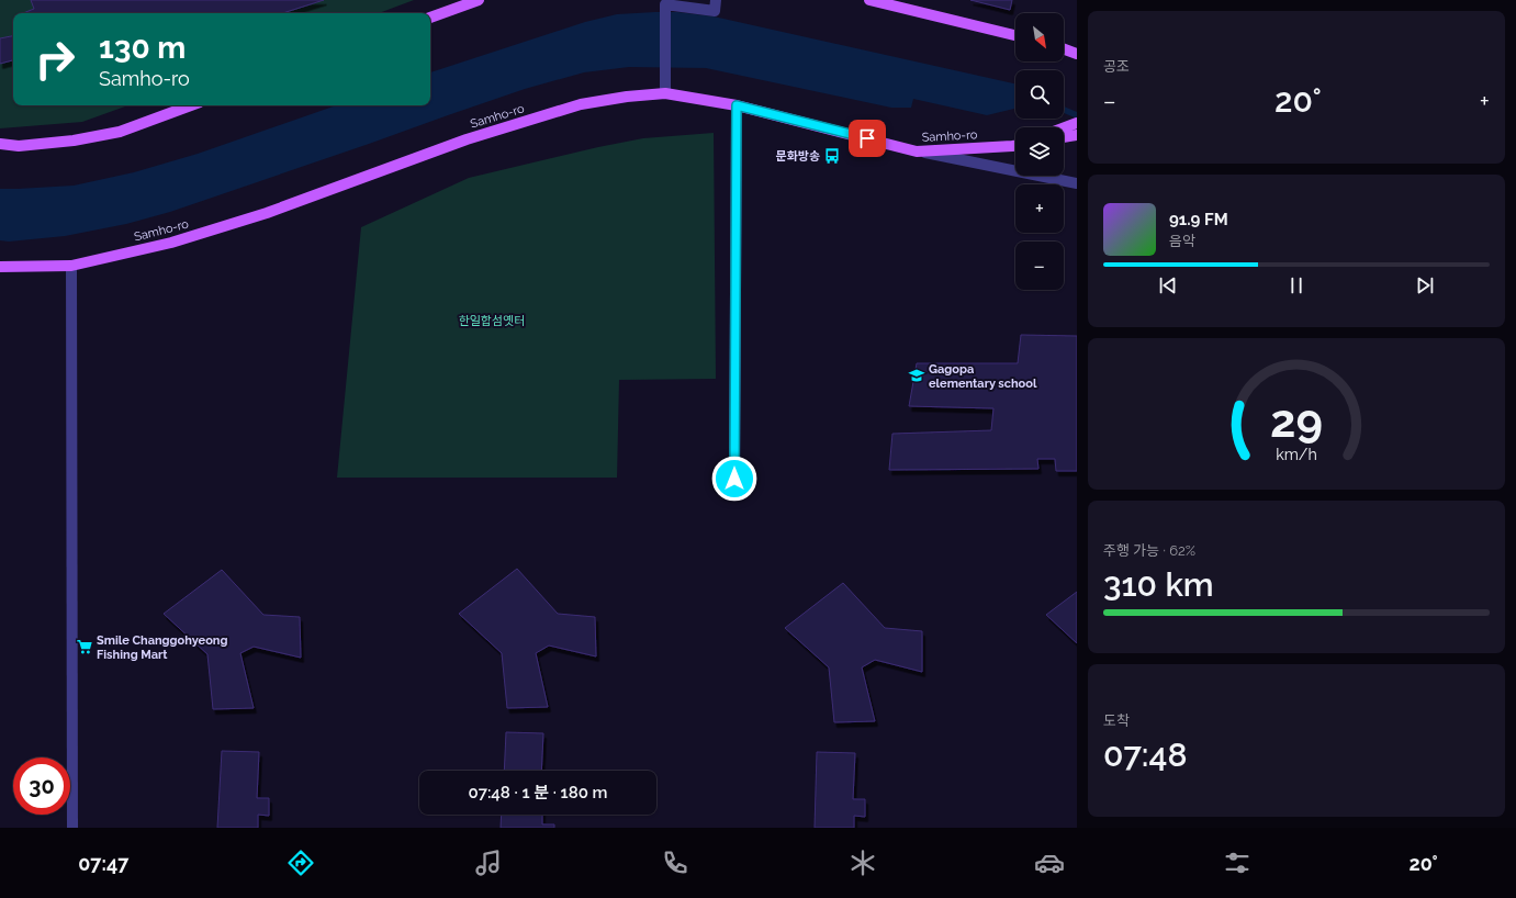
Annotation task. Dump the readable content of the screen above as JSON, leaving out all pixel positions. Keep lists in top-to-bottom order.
{
  "streets": {
    "main road": ["Samho-ro"]
  },
  "parks": ["한일합섬옛터"],
  "places": {
    "bus stop": ["문화방송"],
    "school or university": ["Gagopa elementary school"],
    "supermarket": ["Smile Changgohyeong Fishing Mart"]
  },
  "north": "bottom right",
  "page": {
    "tile": [
      "공조",
      ["주행 가능 · 62%", "310 km"],
      ["도착", "07:48"]
    ],
    "map_buttons": ["+", "−"],
    "turn": ["130 m", "Samho-ro"],
    "heat": ["−", "20°", "+"],
    "song": ["91.9 FM", "음악"],
    "limit": "30",
    "trip": "07:48 · 1 분 · 180 m",
    "tabs": ["07:47", "20°"],
    "gauge": ["29", "km/h"]
  }
}
